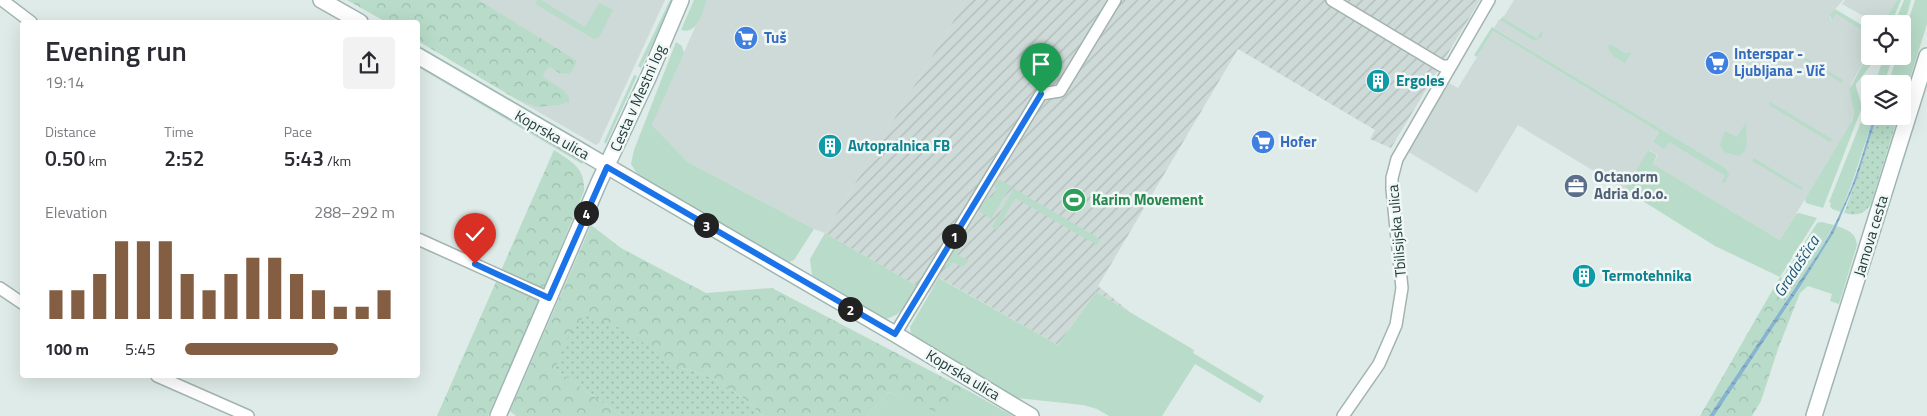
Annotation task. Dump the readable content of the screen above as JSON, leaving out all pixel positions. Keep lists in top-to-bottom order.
{
  "streets": {
    "street": [
      "Cesta v Mestni log",
      "Koprska ulica",
      "Tbilisijska ulica",
      "Jamova cesta"
    ]
  },
  "crossings": [
    ["Cesta v Mestni log", "Koprska ulica"]
  ],
  "water": ["Gradaščica"],
  "places": {
    "supermarket": ["Tuš", "Interspar - Ljubljana - Vič", "Hofer"],
    "building": ["Ergoles", "Avtopralnica FB", "Termotehnika"],
    "office": ["Octanorm Adria d.o.o."],
    "sports": ["Karim Movement"]
  },
  "page": {
    "heading": ["Evening run", "19:14"],
    "stats": [
      ["Distance", "0.50 km"],
      ["Time", "2:52"],
      ["Pace", "5:43 /km"]
    ],
    "chart": ["Elevation", "288–292 m"],
    "pins": [
      "4",
      "3",
      "1",
      "2"
    ],
    "list": [
      {
        "name": "100 m",
        "note": "5:45"
      }
    ]
  }
}
